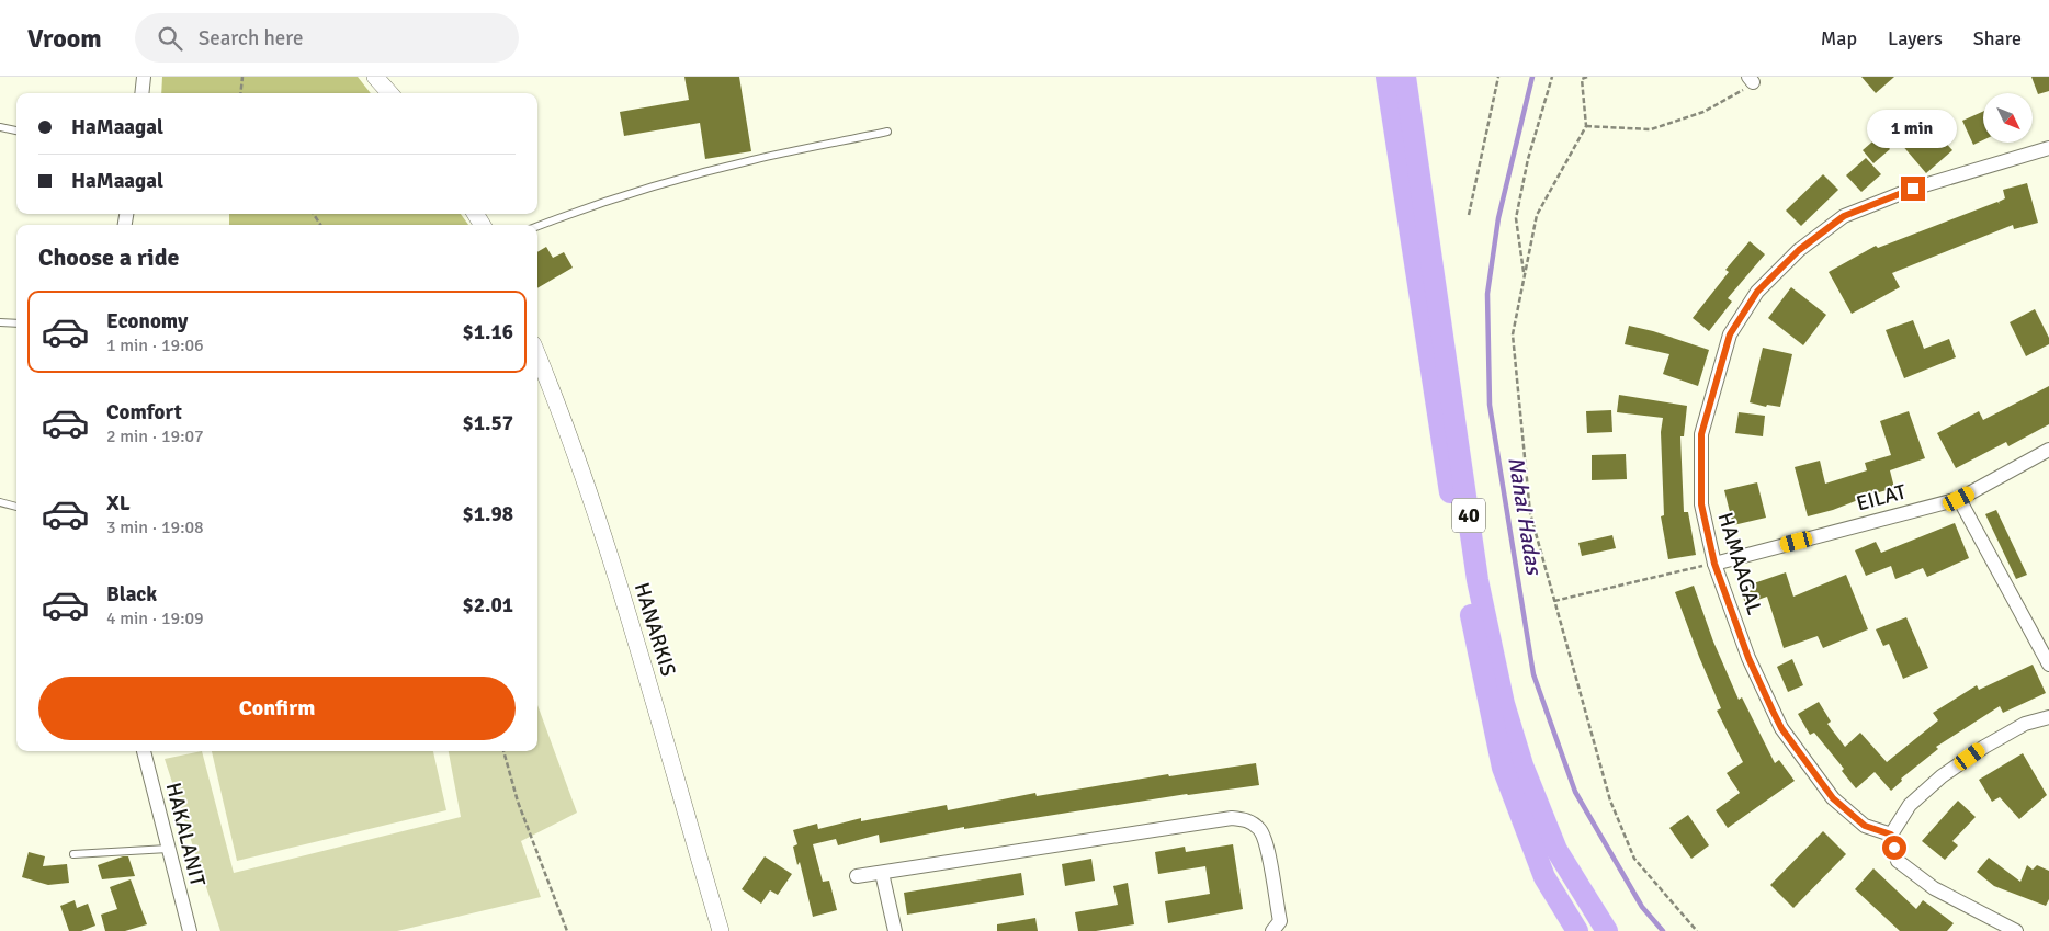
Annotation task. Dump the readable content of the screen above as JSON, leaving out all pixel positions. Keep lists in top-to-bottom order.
{
  "streets": {
    "highway": ["40"],
    "street": [
      "EILAT",
      "HAMAAGAL",
      "HANARKIS",
      "HAKALANIT"
    ]
  },
  "crossings": [
    ["EILAT", "HAMAAGAL"]
  ],
  "water": ["Nahal Hadas"],
  "north": "bottom right",
  "page": {
    "header": "Vroom",
    "search": "Search here",
    "nav": ["Map", "Layers", "Share"],
    "banner": ["HaMaagal", "HaMaagal"],
    "bubble": "1 min",
    "heading": "Choose a ride",
    "list": [
      {
        "name": "Economy",
        "note": "1 min · 19:06",
        "value": "$1.16"
      },
      {
        "name": "Comfort",
        "note": "2 min · 19:07",
        "value": "$1.57"
      },
      {
        "name": "XL",
        "note": "3 min · 19:08",
        "value": "$1.98"
      },
      {
        "name": "Black",
        "note": "4 min · 19:09",
        "value": "$2.01"
      }
    ],
    "buttons": "Confirm"
  }
}
